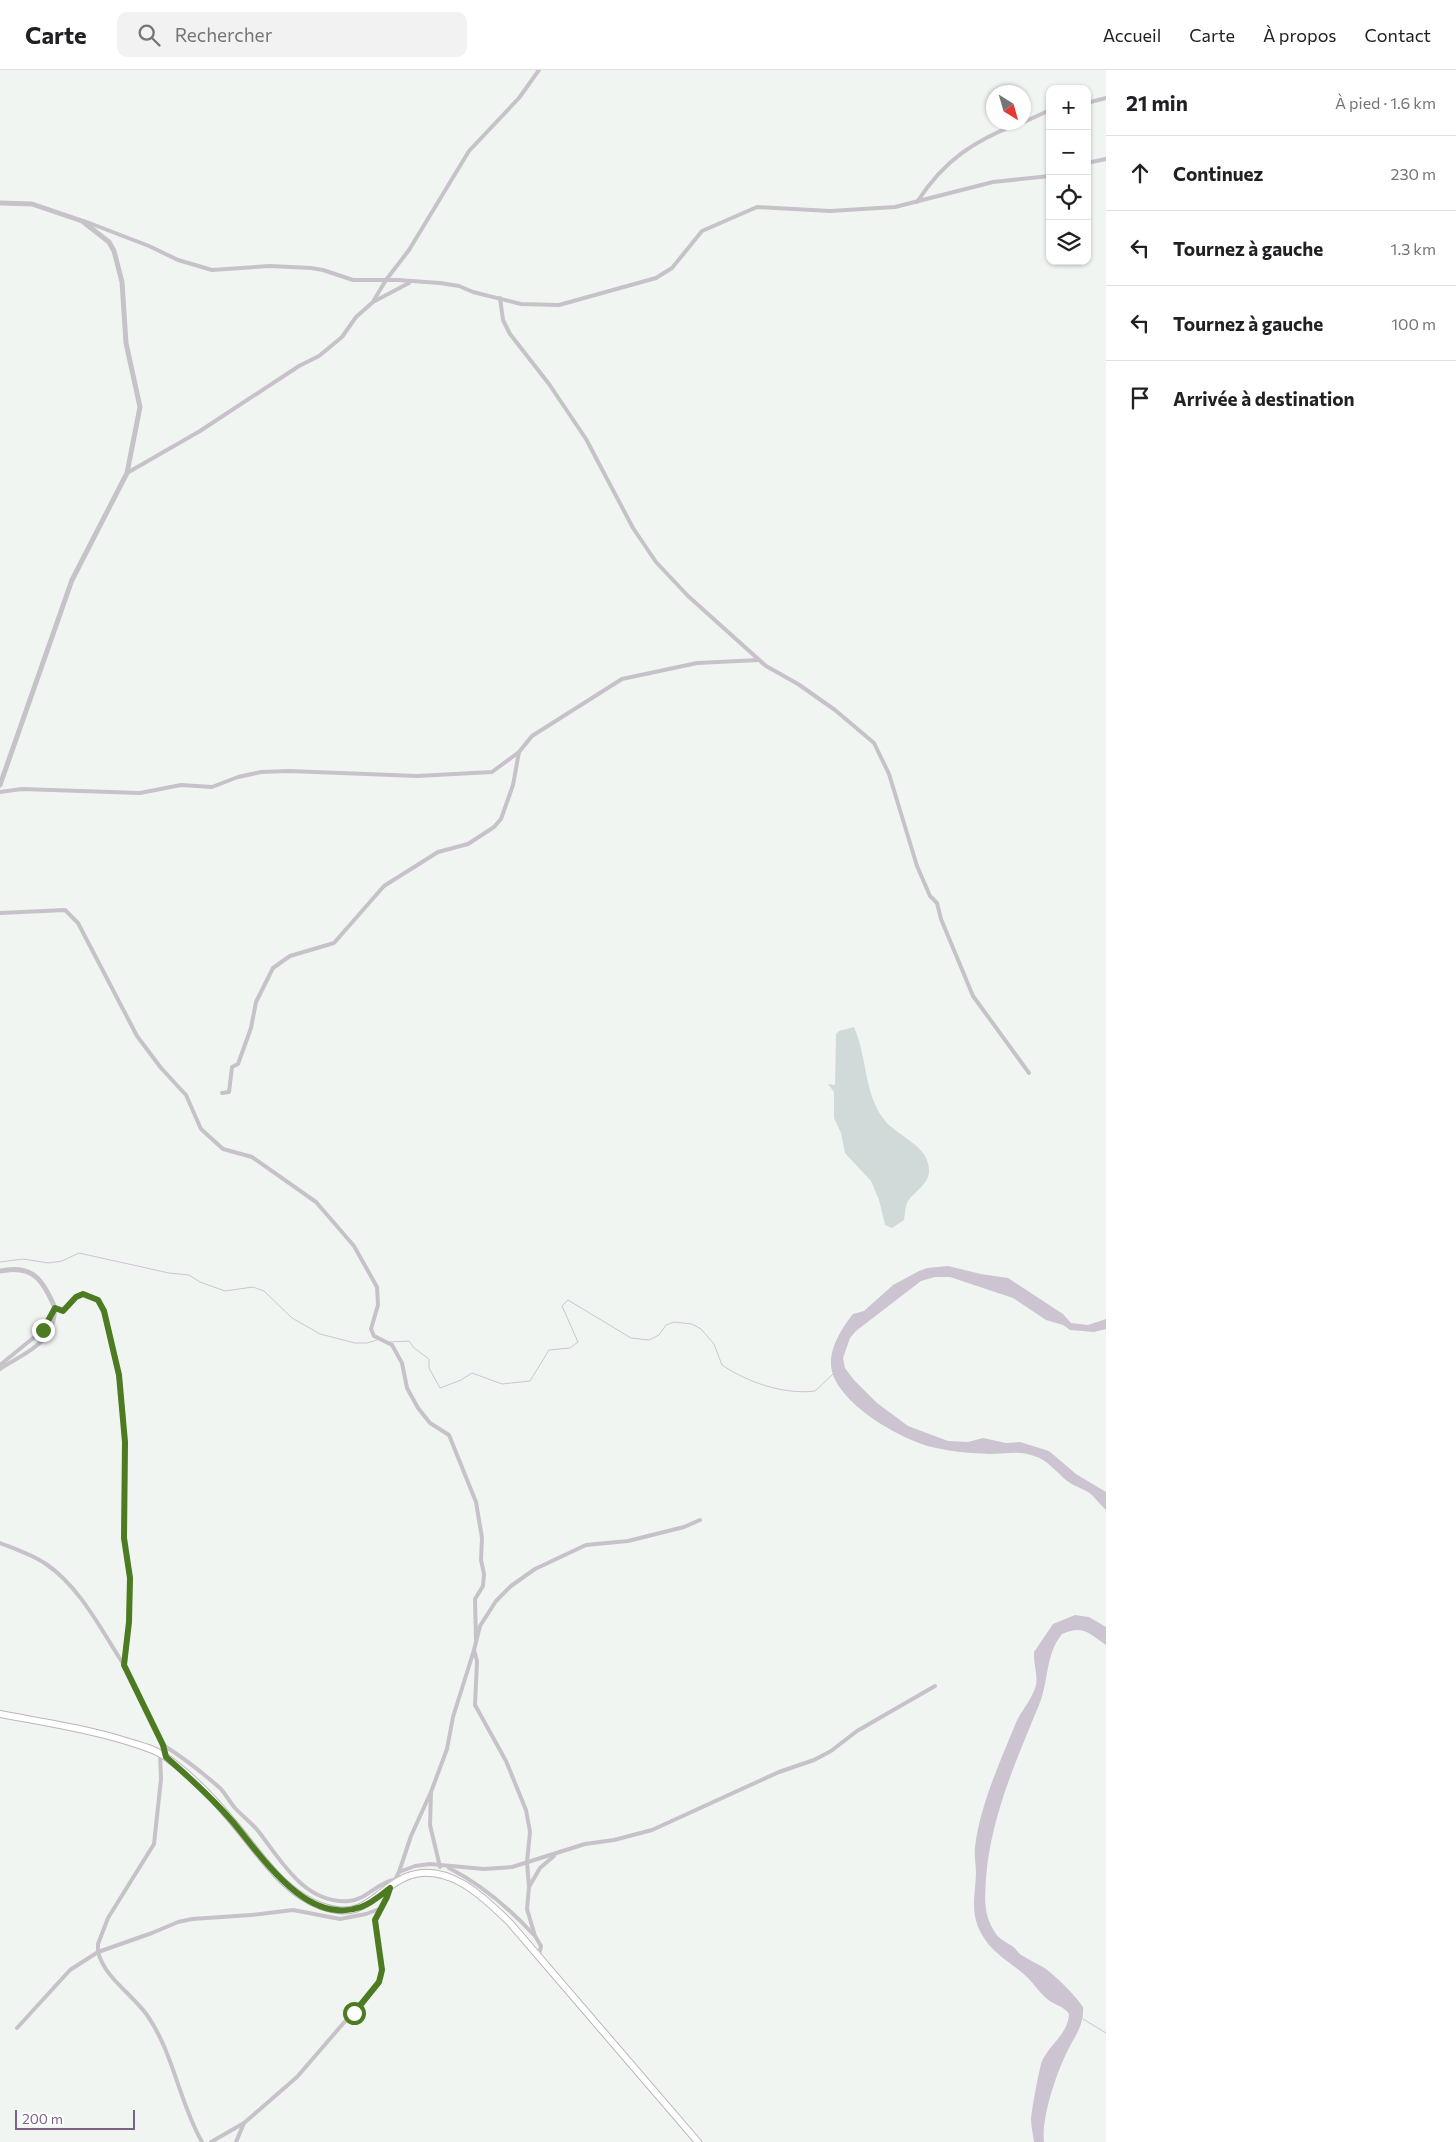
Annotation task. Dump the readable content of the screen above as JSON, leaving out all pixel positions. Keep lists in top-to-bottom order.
{
  "scale_bar": "200 m",
  "north": "bottom right",
  "page": {
    "header": "Carte",
    "search": "Rechercher",
    "nav": [
      "Accueil",
      "Carte",
      "À propos",
      "Contact"
    ],
    "heading": ["21 min", "À pied · 1.6 km"],
    "map_buttons": ["+", "−"],
    "list": [
      ["Continuez", "230 m"],
      ["Tournez à gauche", "1.3 km"],
      ["Tournez à gauche", "100 m"],
      "Arrivée à destination"
    ],
    "scale": "200 m"
  }
}
